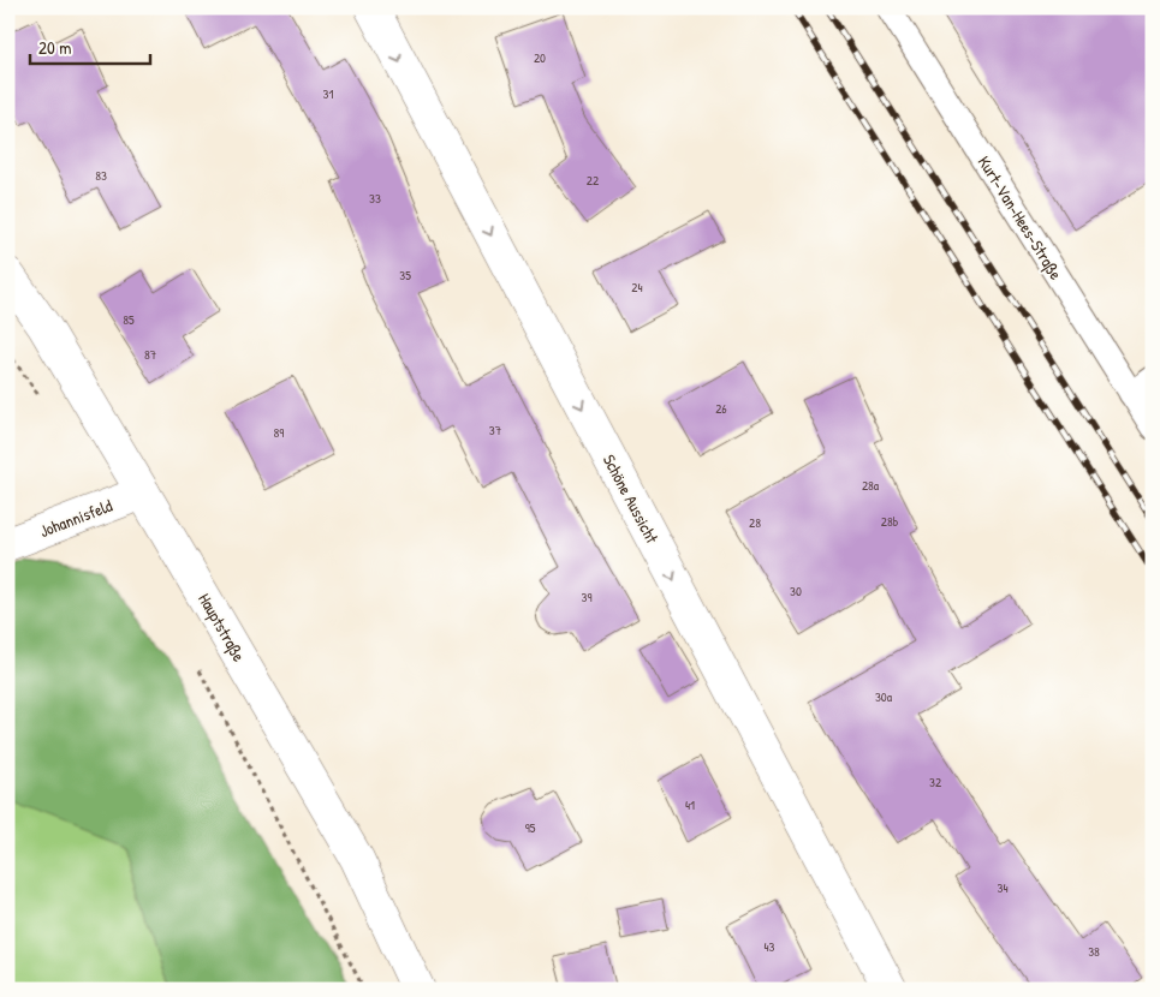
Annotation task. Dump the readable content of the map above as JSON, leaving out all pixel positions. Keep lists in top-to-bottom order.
{
  "streets": {
    "street": ["Schöne Aussicht", "Johannisfeld", "Hauptstraße"],
    "lane": ["Kurt-Van-Hees-Straße"]
  },
  "crossings": [
    ["Johannisfeld", "Hauptstraße"]
  ],
  "one_way": ["Schöne Aussicht"],
  "house_numbers": [
    "20",
    "31",
    "83",
    "22",
    "33",
    "35",
    "24",
    "85",
    "87",
    "26",
    "37",
    "89",
    "28a",
    "28b",
    "28",
    "30",
    "39",
    "30a",
    "32",
    "41",
    "95",
    "34",
    "43",
    "38"
  ],
  "scale_bar": "20 m"
}
